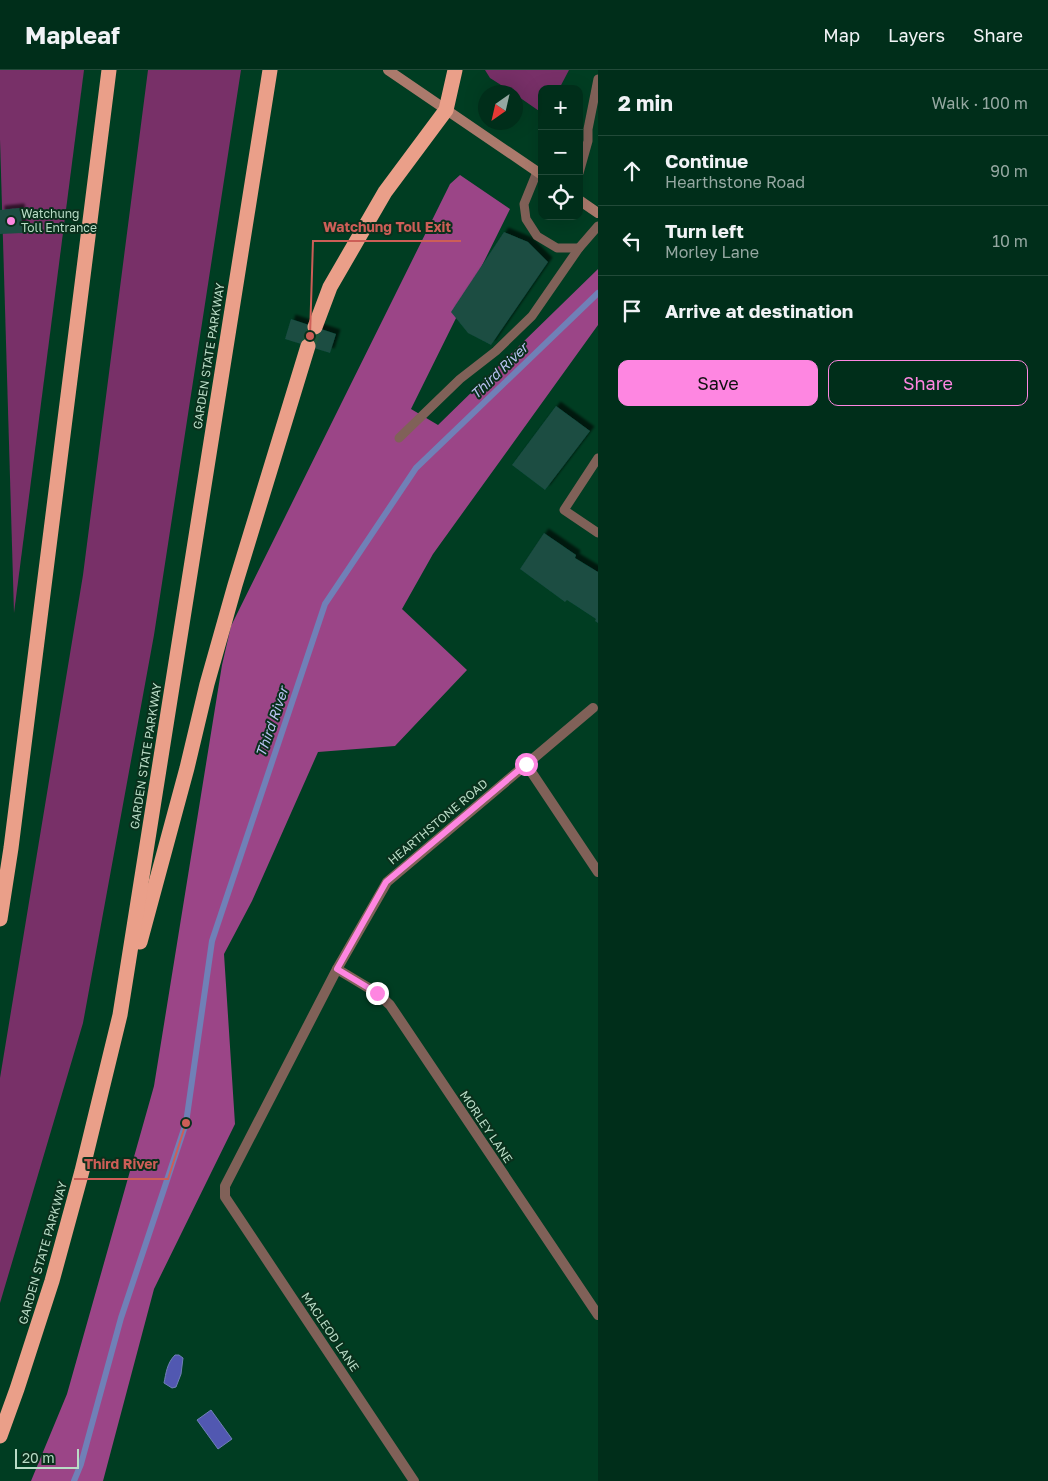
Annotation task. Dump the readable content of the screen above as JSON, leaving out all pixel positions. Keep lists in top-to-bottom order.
{
  "streets": {
    "highway": ["GARDEN STATE PARKWAY"],
    "street": ["HEARTHSTONE ROAD", "MORLEY LANE", "MACLEOD LANE"]
  },
  "crossings": [
    ["HEARTHSTONE ROAD", "MORLEY LANE"],
    ["HEARTHSTONE ROAD", "MACLEOD LANE"]
  ],
  "water": ["Third River"],
  "places": ["Watchung Toll Entrance", "Watchung Toll Exit", "Third River"],
  "scale_bar": "20 m",
  "north": "bottom left",
  "page": {
    "header": "Mapleaf",
    "nav": ["Map", "Layers", "Share"],
    "heading": ["2 min", "Walk · 100 m"],
    "map_buttons": ["+", "−"],
    "list": [
      ["Continue", "Hearthstone Road", "90 m"],
      ["Turn left", "Morley Lane", "10 m"],
      "Arrive at destination"
    ],
    "buttons": ["Save", "Share"],
    "scale": "20 m"
  }
}
